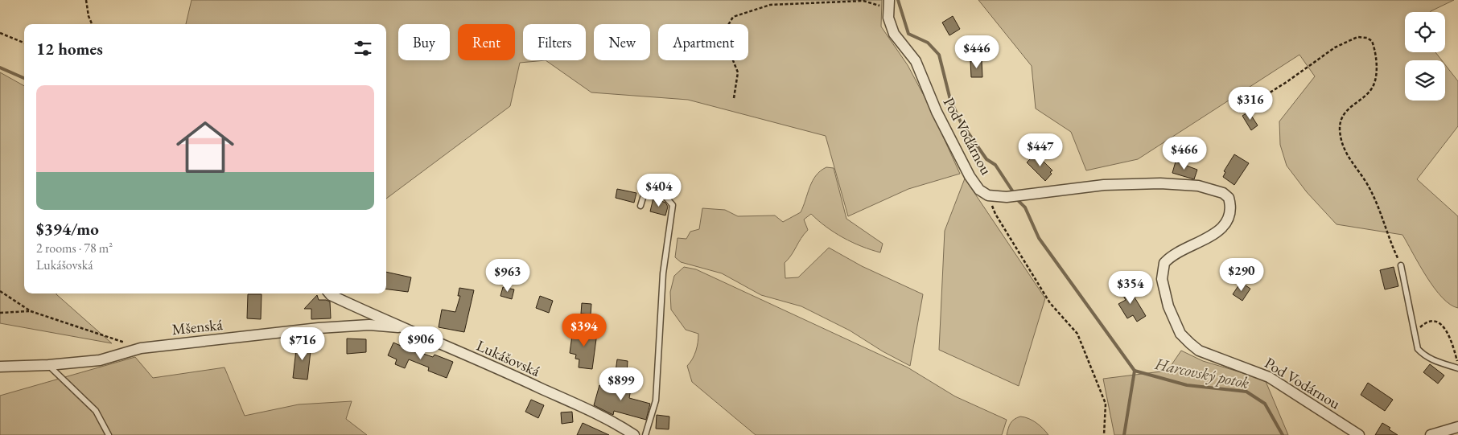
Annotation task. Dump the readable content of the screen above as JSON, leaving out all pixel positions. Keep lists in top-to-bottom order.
{
  "streets": {
    "street": ["Pod Vodárnou", "Mšenská", "Lukášovská"]
  },
  "crossings": [
    ["Mšenská", "Lukášovská"]
  ],
  "water": ["Harcovský potok"],
  "page": {
    "chip": [
      "Buy",
      "Rent",
      "Filters",
      "New",
      "Apartment"
    ],
    "heading": "12 homes",
    "price": [
      "$446",
      "$316",
      "$447",
      "$466",
      "$404",
      "$290",
      "$963",
      "$354",
      "$394",
      "$906",
      "$716",
      "$899"
    ],
    "list": [
      {
        "name": "$394/mo",
        "note": "2 rooms · 78 m² · Lukášovská"
      }
    ]
  }
}
